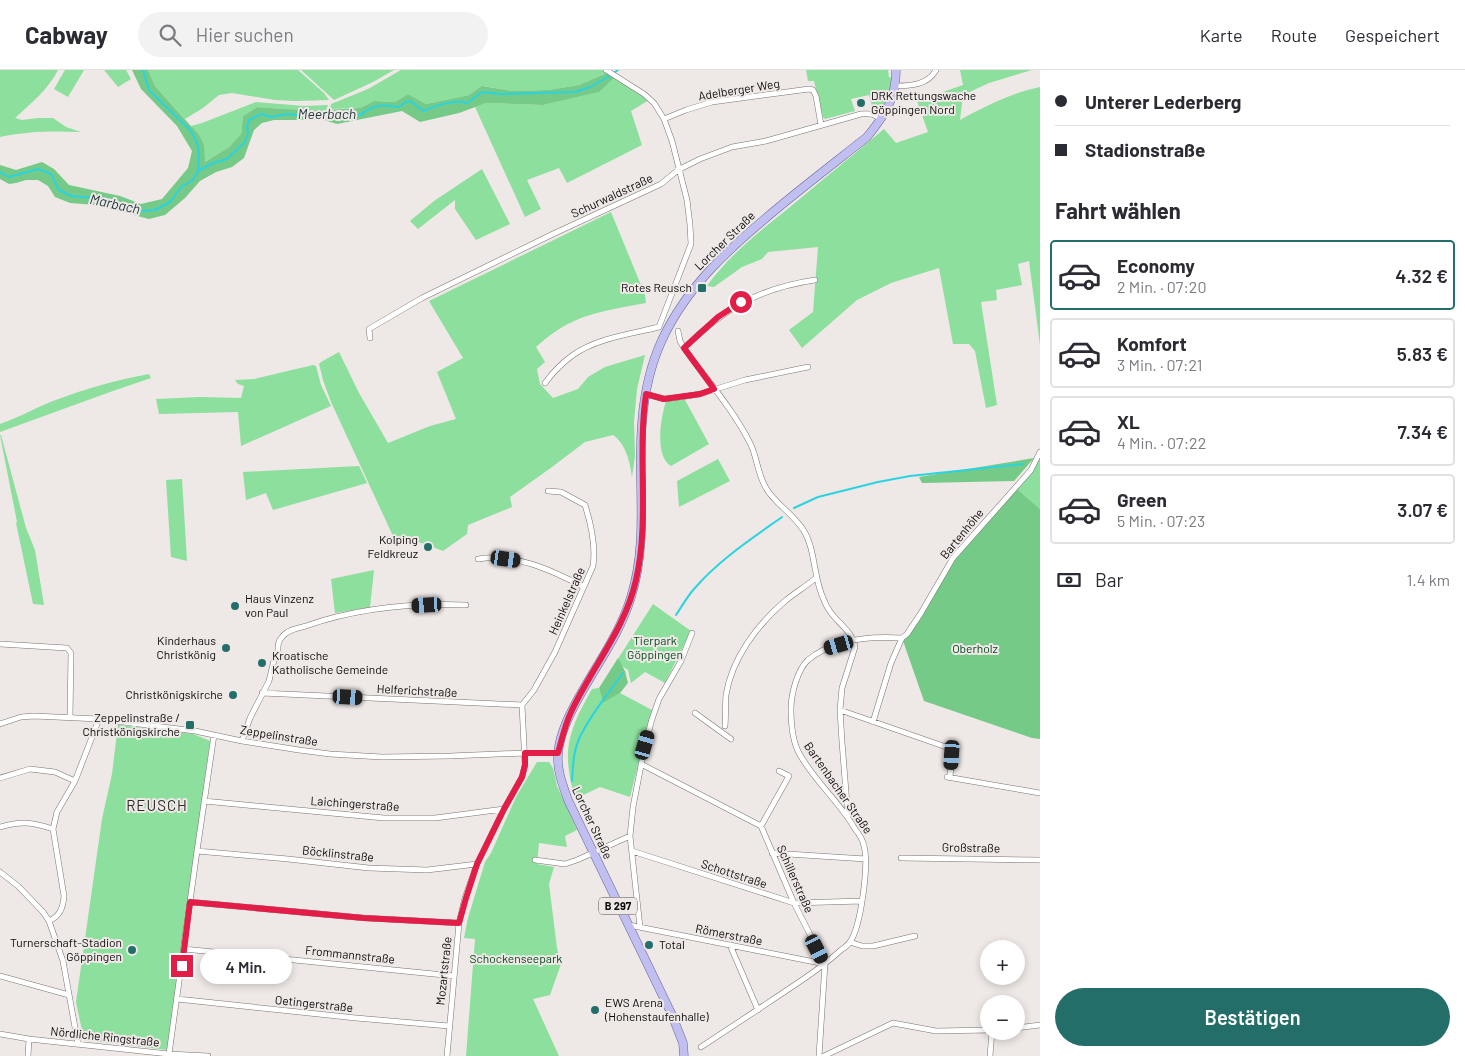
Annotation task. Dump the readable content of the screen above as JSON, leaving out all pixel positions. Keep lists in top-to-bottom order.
{
  "streets": {
    "main road": ["Lorcher Straße", "B 297"],
    "street": [
      "Adelberger Weg",
      "Schurwaldstraße",
      "Bartenhöhe",
      "Heinkelstraße",
      "Helferichstraße",
      "Zeppelinstraße",
      "Bartenbacher Straße",
      "Laichingerstraße",
      "Großstraße",
      "Böcklinstraße",
      "Schottstraße",
      "Schillerstraße",
      "Römerstraße",
      "Frommannstraße",
      "Mozartstraße",
      "Oetingerstraße",
      "Nördliche Ringstraße"
    ]
  },
  "crossings": [
    ["Adelberger Weg", "Schurwaldstraße"],
    ["Schurwaldstraße", "Lorcher Straße"],
    ["Lorcher Straße", "Zeppelinstraße"],
    ["Lorcher Straße", "Römerstraße"],
    ["Bartenhöhe", "Bartenbacher Straße"],
    ["Heinkelstraße", "Helferichstraße"],
    ["Zeppelinstraße", "Mozartstraße"],
    ["Bartenbacher Straße", "Schottstraße"],
    ["Laichingerstraße", "Mozartstraße"],
    ["Böcklinstraße", "Mozartstraße"],
    ["Schottstraße", "Schillerstraße"],
    ["Schillerstraße", "Römerstraße"],
    ["Frommannstraße", "Mozartstraße"],
    ["Mozartstraße", "Oetingerstraße"]
  ],
  "districts": ["REUSCH"],
  "water": ["Meerbach", "Marbach"],
  "parks": ["Tierpark Göppingen", "Oberholz", "Schockenseepark"],
  "places": {
    "other": [
      "DRK Rettungswache Göppingen Nord",
      "Kolping Feldkreuz",
      "Haus Vinzenz von Paul",
      "Kinderhaus Christkönig",
      "Kroatische Katholische Gemeinde",
      "Christkönigskirche",
      "Total",
      "Turnerschaft-Stadion Göppingen",
      "EWS Arena (Hohenstaufenhalle)"
    ],
    "transit": ["Rotes Reusch", "Zeppelinstraße / Christkönigskirche"]
  },
  "page": {
    "header": "Cabway",
    "search": "Hier suchen",
    "nav": ["Karte", "Route", "Gespeichert"],
    "banner": ["Unterer Lederberg", "Stadionstraße"],
    "heading": "Fahrt wählen",
    "list": [
      {
        "name": "Economy",
        "note": "2 Min. · 07:20",
        "value": "4.32 €"
      },
      {
        "name": "Komfort",
        "note": "3 Min. · 07:21",
        "value": "5.83 €"
      },
      {
        "name": "XL",
        "note": "4 Min. · 07:22",
        "value": "7.34 €"
      },
      {
        "name": "Green",
        "note": "5 Min. · 07:23",
        "value": "3.07 €"
      }
    ],
    "pay": ["Bar", "1.4 km"],
    "map_buttons": ["+", "−"],
    "bubble": "4 Min.",
    "buttons": "Bestätigen"
  }
}
